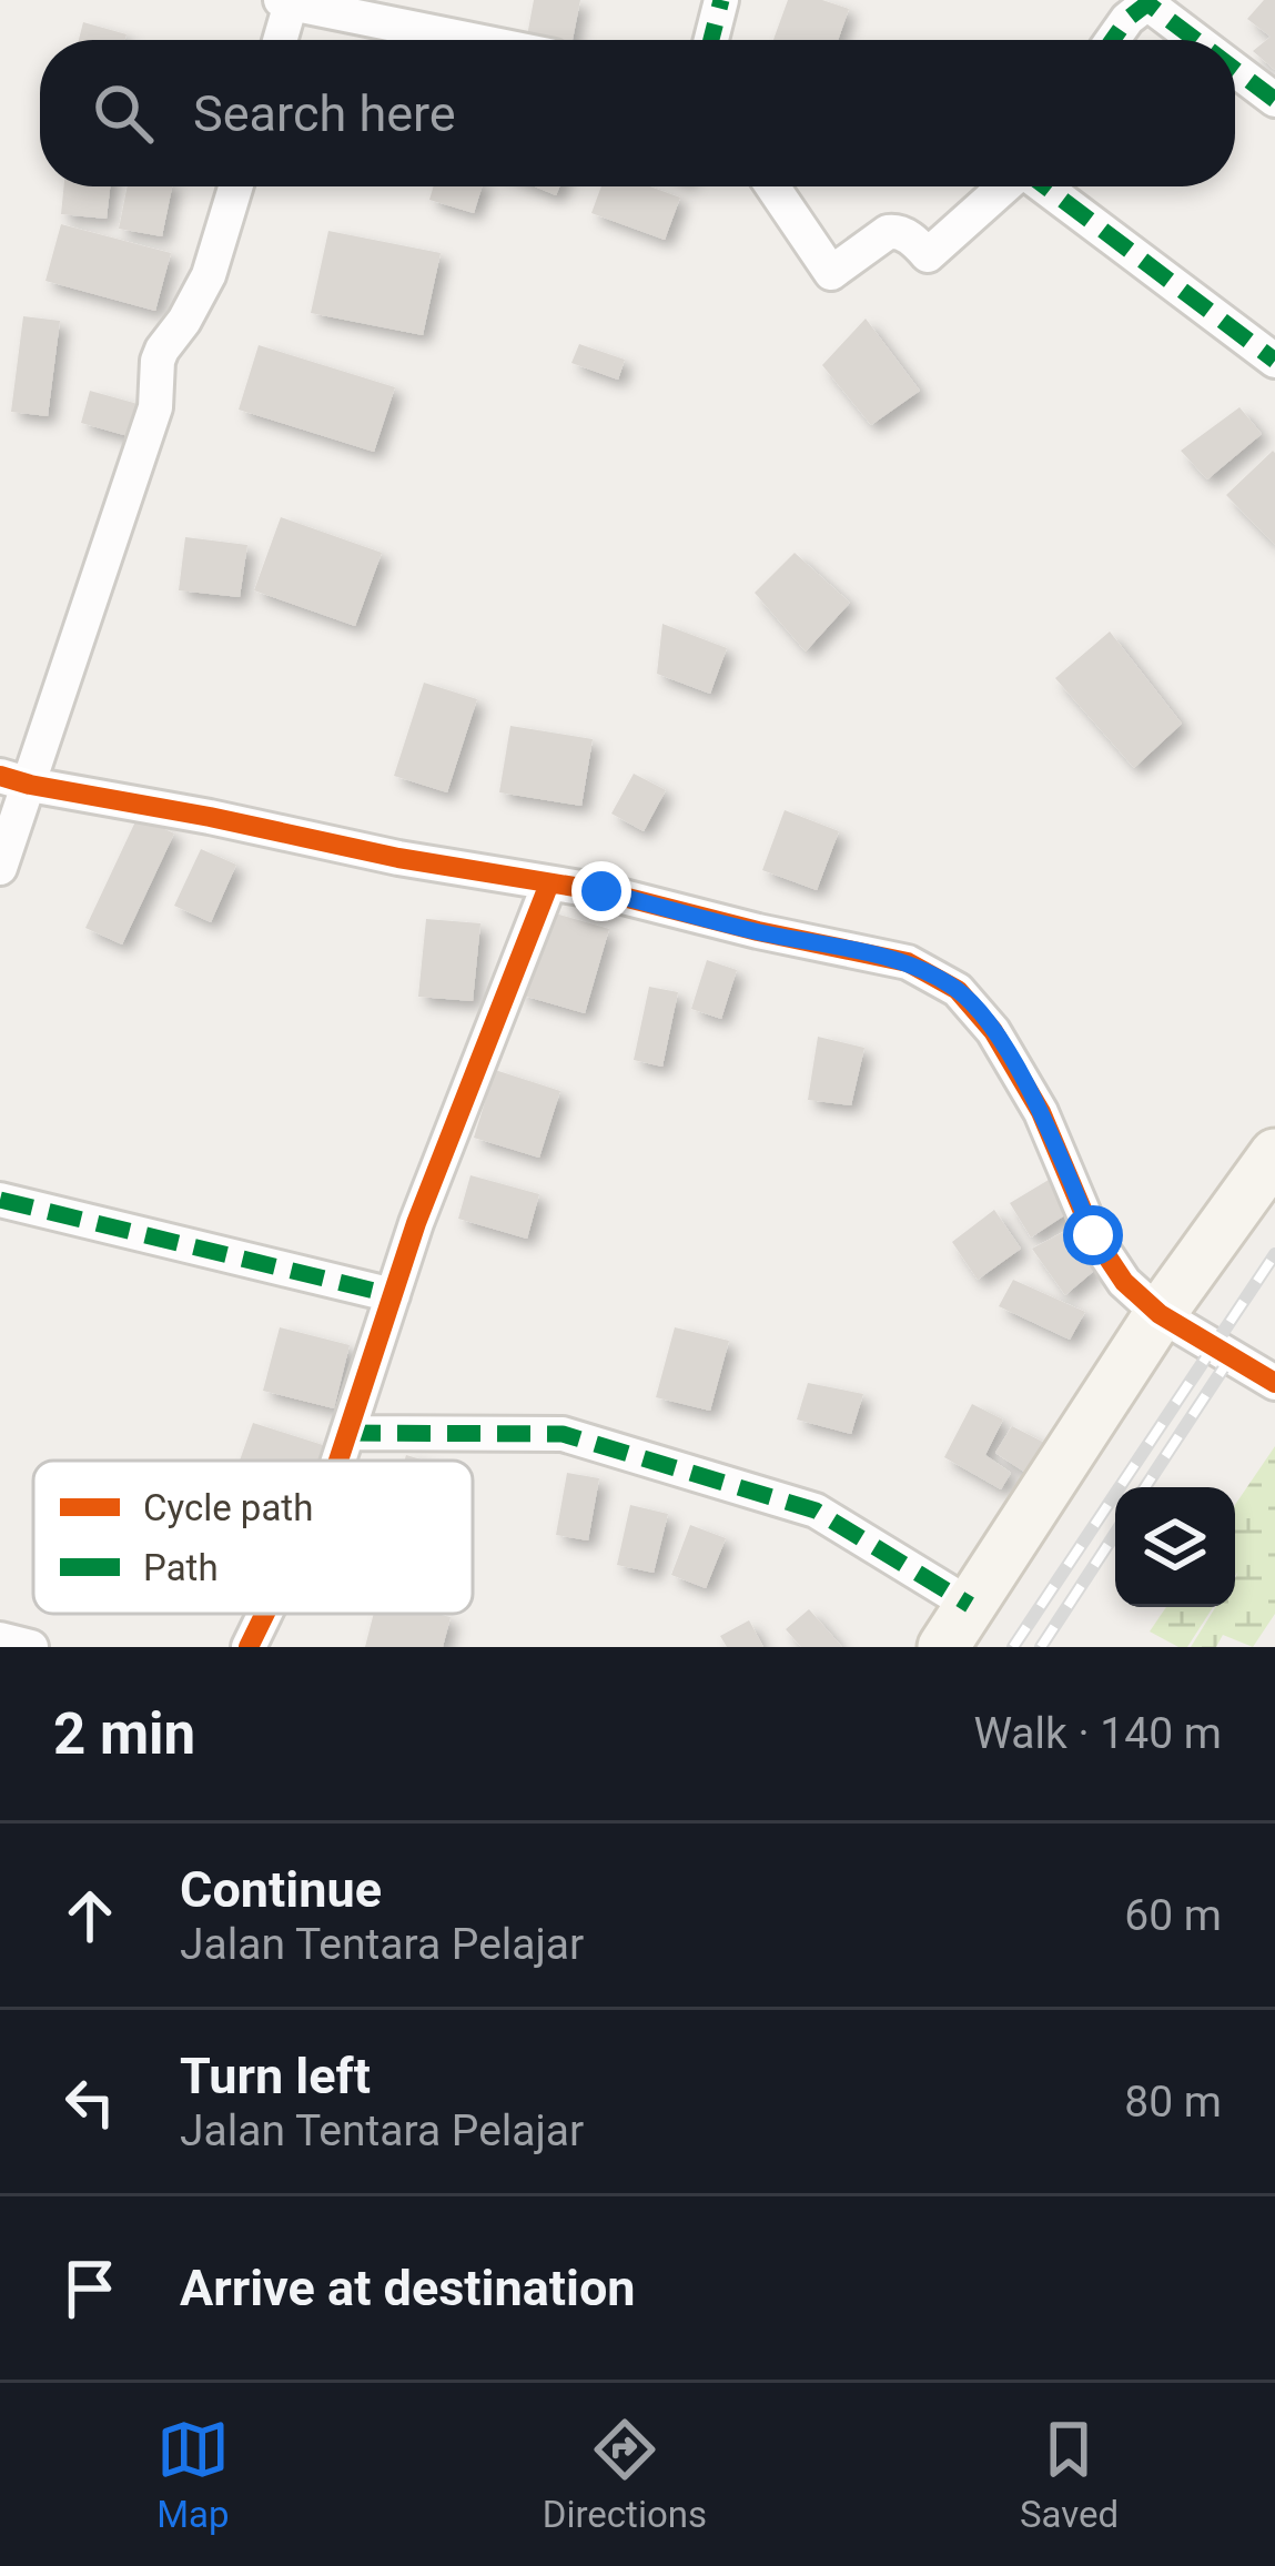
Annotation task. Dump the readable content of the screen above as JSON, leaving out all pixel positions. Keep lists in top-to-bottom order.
{
  "legend": ["Cycle path", "Path"],
  "page": {
    "search": "Search here",
    "heading": ["2 min", "Walk · 140 m"],
    "list": [
      ["Continue", "Jalan Tentara Pelajar", "60 m"],
      ["Turn left", "Jalan Tentara Pelajar", "80 m"],
      "Arrive at destination"
    ],
    "nav": ["Map", "Directions", "Saved"]
  }
}
